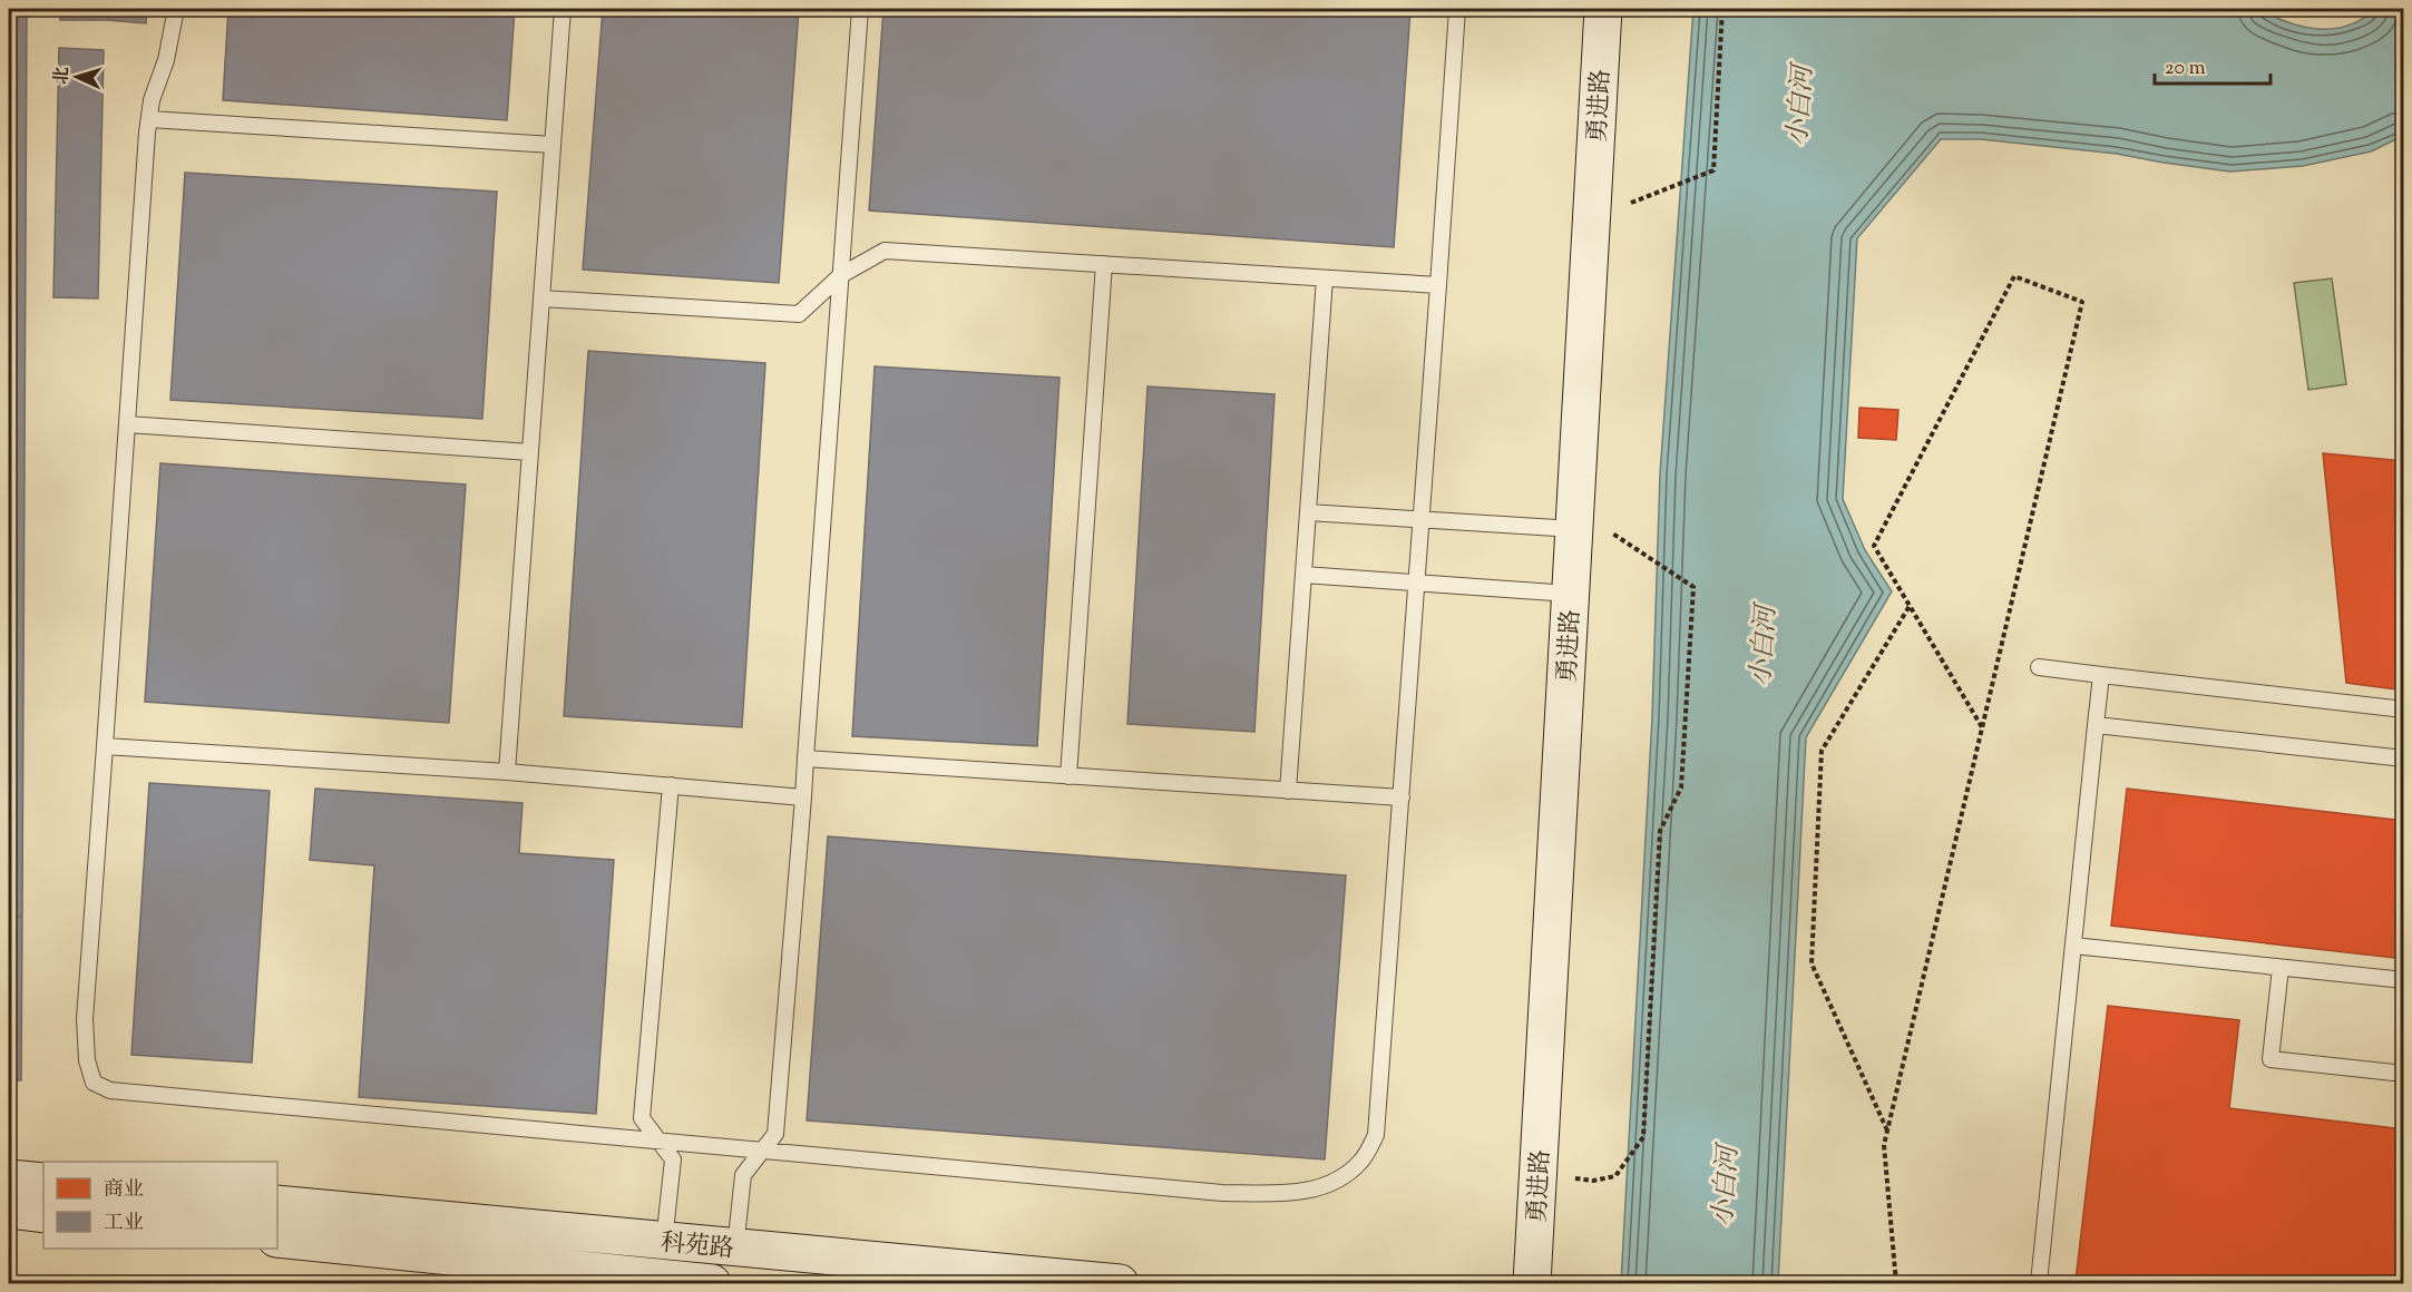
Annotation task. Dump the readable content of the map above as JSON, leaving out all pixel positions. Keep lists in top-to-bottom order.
{
  "streets": {
    "street": ["勇进路", "科苑路"]
  },
  "water": ["小白河"],
  "legend": ["商业", "工业"],
  "scale_bar": "20 m",
  "north": "left"
}
